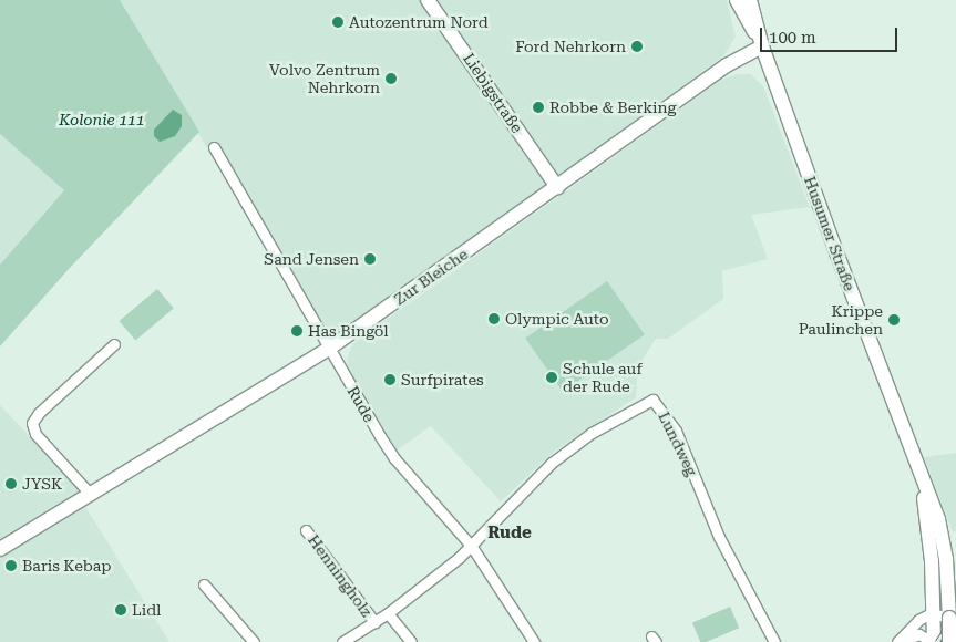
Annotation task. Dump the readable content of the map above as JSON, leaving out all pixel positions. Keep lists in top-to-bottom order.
{
  "streets": {
    "street": [
      "Liebigstraße",
      "Husumer Straße",
      "Zur Bleiche",
      "Rude",
      "Lundweg",
      "Henningholz"
    ]
  },
  "crossings": [
    ["Liebigstraße", "Zur Bleiche"],
    ["Husumer Straße", "Zur Bleiche"],
    ["Zur Bleiche", "Rude"],
    ["Rude", "Lundweg"]
  ],
  "districts": ["Rude"],
  "parks": ["Kolonie 111"],
  "places": [
    "Autozentrum Nord",
    "Ford Nehrkorn",
    "Volvo Zentrum Nehrkorn",
    "Robbe & Berking",
    "Sand Jensen",
    "Olympic Auto",
    "Krippe Paulinchen",
    "Has Bingöl",
    "Schule auf der Rude",
    "Surfpirates",
    "JYSK",
    "Baris Kebap",
    "Lidl"
  ],
  "scale_bar": "100 m"
}
